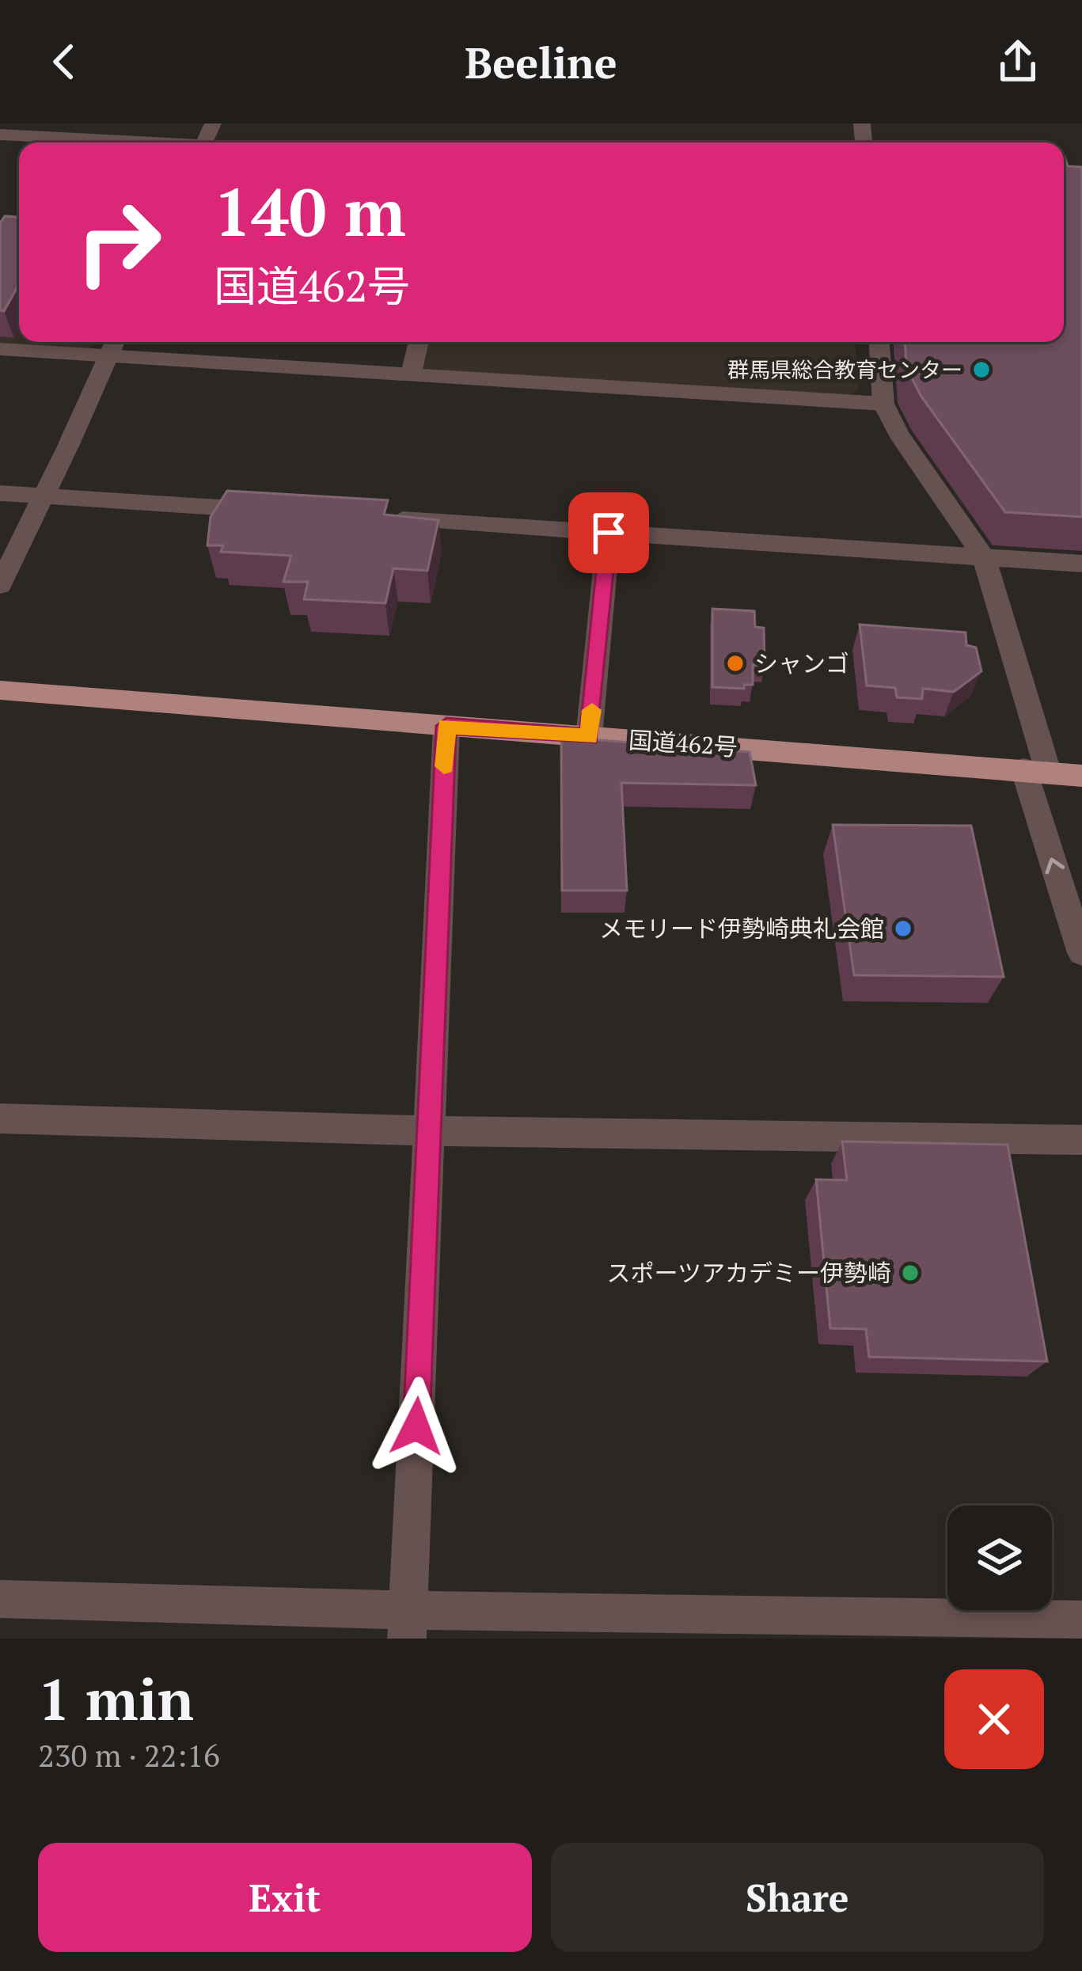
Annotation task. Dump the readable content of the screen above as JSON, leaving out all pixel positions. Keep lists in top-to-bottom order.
{
  "streets": {
    "highway": ["国道462号"]
  },
  "places": [
    "群馬県総合教育センター",
    "シャンゴ",
    "メモリード伊勢崎典礼会館",
    "スポーツアカデミー伊勢崎"
  ],
  "page": {
    "header": "Beeline",
    "turn": ["140 m", "国道462号"],
    "heading": ["1 min", "230 m · 22:16"],
    "buttons": ["Exit", "Share"]
  }
}
